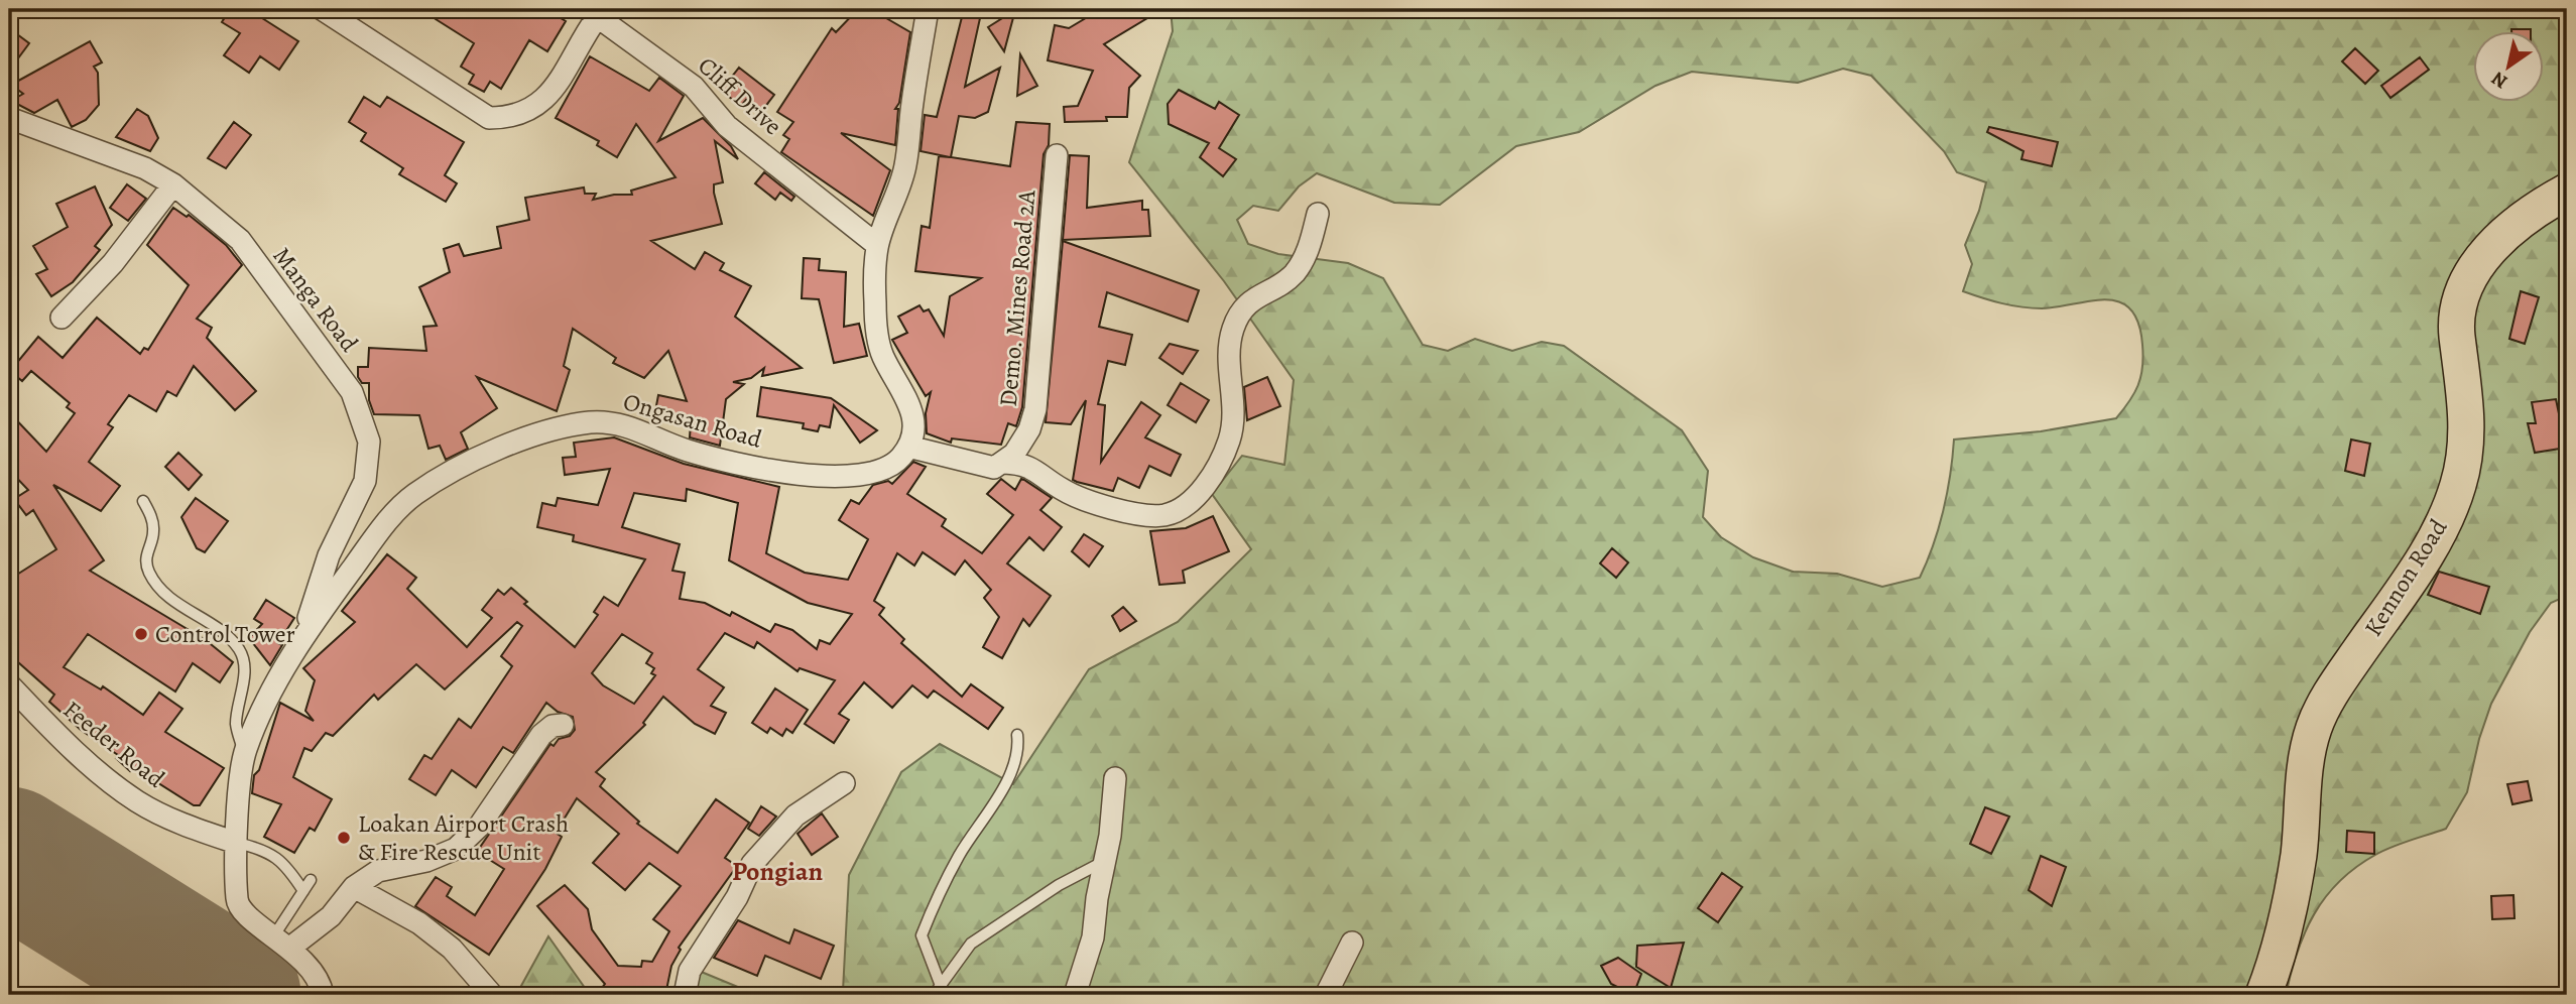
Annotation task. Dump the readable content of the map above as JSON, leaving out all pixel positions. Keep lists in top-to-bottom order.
{
  "streets": {
    "highway": ["Kennon Road"],
    "street": [
      "Cliff Drive",
      "Demo. Mines Road 2A",
      "Manga Road",
      "Ongasan Road",
      "Feeder Road"
    ]
  },
  "crossings": [
    ["Manga Road", "Ongasan Road"],
    ["Ongasan Road", "Feeder Road"]
  ],
  "districts": ["Pongian"],
  "places": ["Control Tower", "Loakan Airport Crash & Fire Rescue Unit"],
  "north": "bottom left"
}
